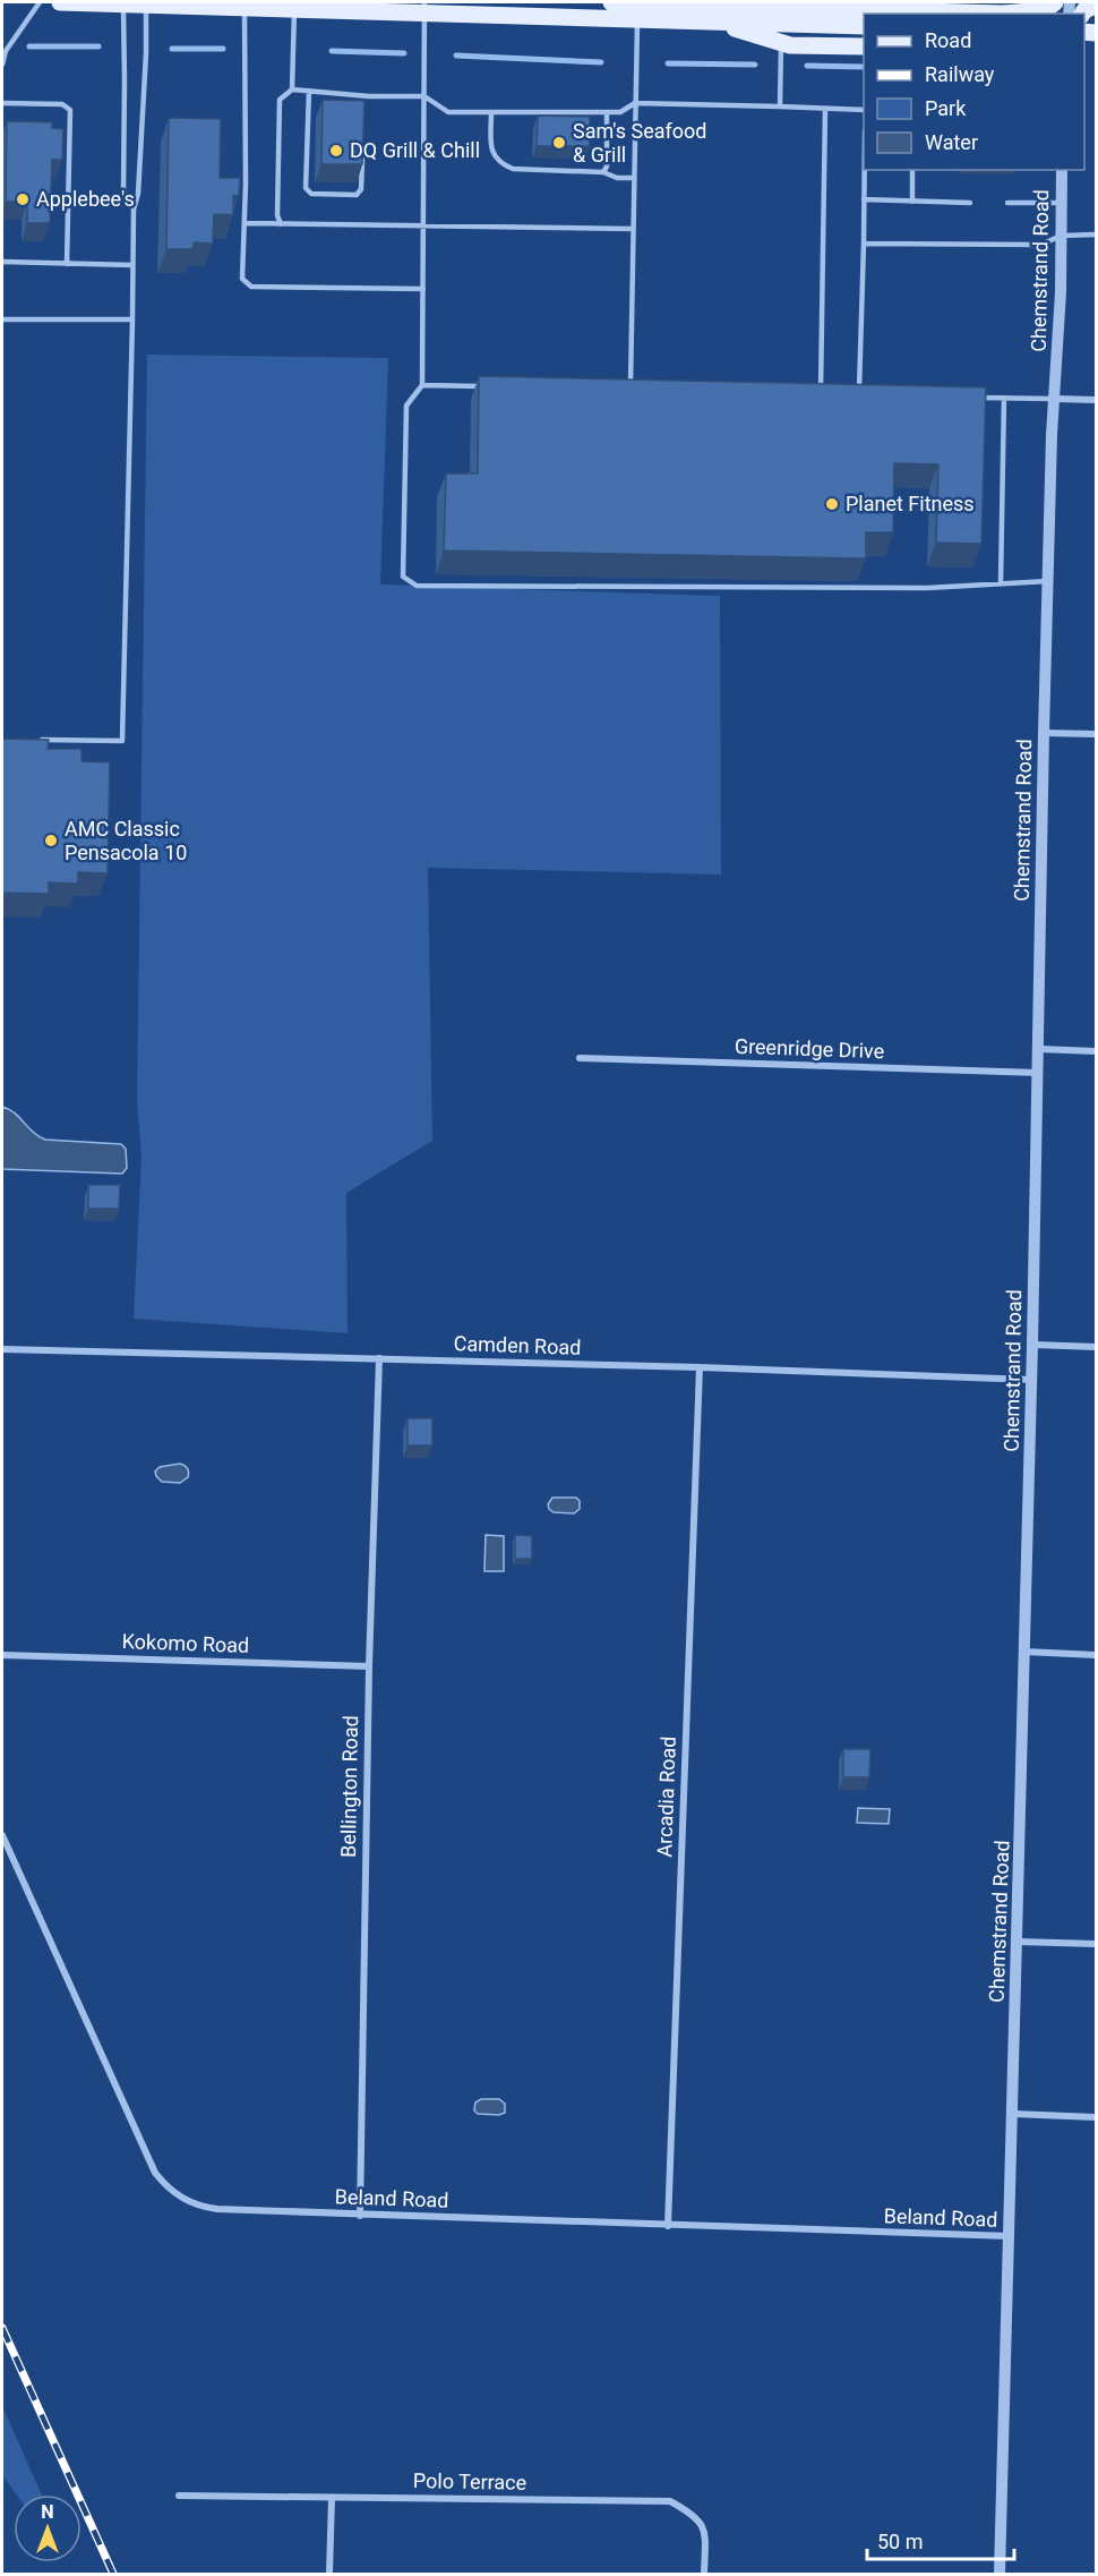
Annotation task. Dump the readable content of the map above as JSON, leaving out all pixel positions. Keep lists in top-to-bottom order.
{
  "streets": {
    "street": [
      "Chemstrand Road",
      "Greenridge Drive",
      "Camden Road",
      "Kokomo Road",
      "Bellington Road",
      "Arcadia Road",
      "Beland Road",
      "Polo Terrace"
    ]
  },
  "crossings": [
    ["Chemstrand Road", "Greenridge Drive"],
    ["Chemstrand Road", "Camden Road"],
    ["Chemstrand Road", "Beland Road"],
    ["Camden Road", "Bellington Road"],
    ["Camden Road", "Arcadia Road"],
    ["Kokomo Road", "Bellington Road"],
    ["Bellington Road", "Beland Road"],
    ["Arcadia Road", "Beland Road"]
  ],
  "places": [
    "Sam's Seafood & Grill",
    "DQ Grill & Chill",
    "Applebee's",
    "Planet Fitness",
    "AMC Classic Pensacola 10"
  ],
  "legend": [
    "Road",
    "Railway",
    "Park",
    "Water"
  ],
  "scale_bar": "50 m",
  "north": "top"
}
